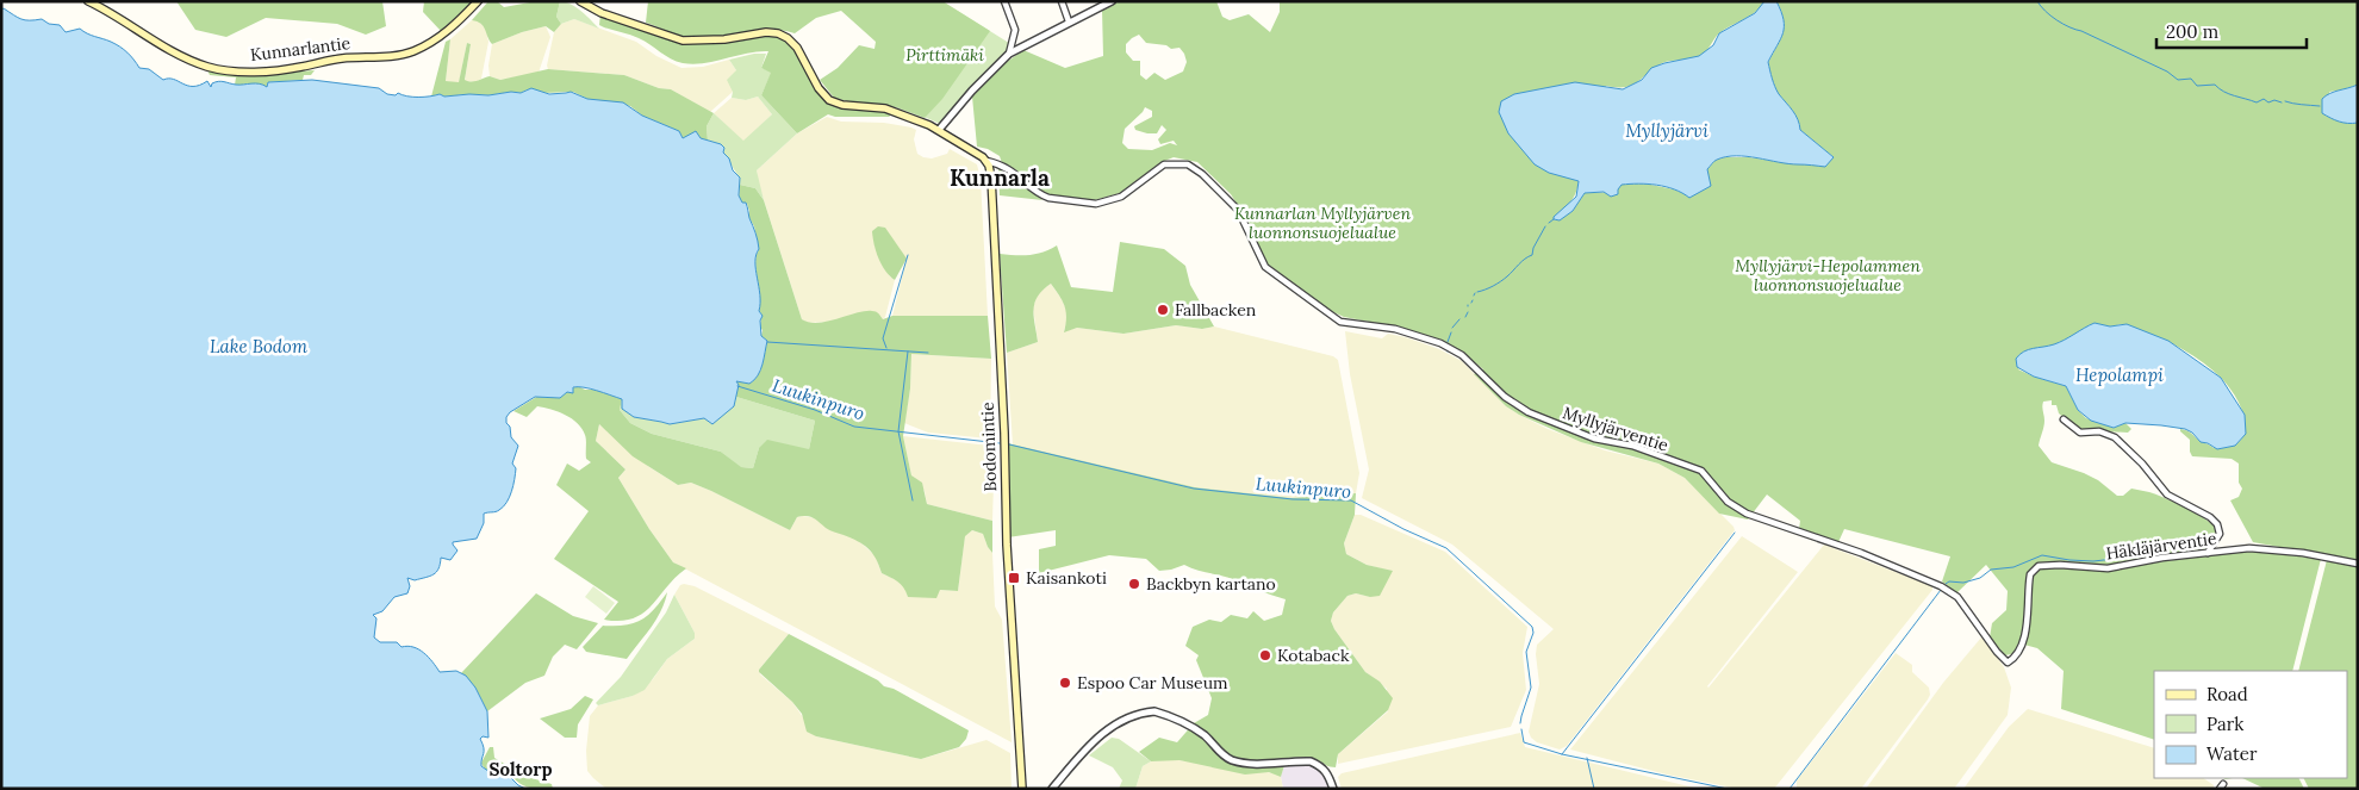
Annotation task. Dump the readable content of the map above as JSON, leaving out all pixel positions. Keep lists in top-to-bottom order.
{
  "streets": {
    "main road": ["Kunnarlantie", "Bodomintie"],
    "street": ["Myllyjärventie", "Häkläjärventie"]
  },
  "crossings": [
    ["Myllyjärventie", "Bodomintie"],
    ["Myllyjärventie", "Häkläjärventie"]
  ],
  "districts": ["Kunnarla", "Soltorp"],
  "water": [
    "Myllyjärvi",
    "Lake Bodom",
    "Hepolampi",
    "Luukinpuro"
  ],
  "parks": ["Pirttimäki", "Kunnarlan Myllyjärven luonnonsuojelualue", "Myllyjärvi-Hepolammen luonnonsuojelualue"],
  "places": {
    "other": [
      "Fallbacken",
      "Backbyn kartano",
      "Kotaback",
      "Espoo Car Museum"
    ],
    "transit": ["Kaisankoti"]
  },
  "legend": ["Road", "Park", "Water"],
  "scale_bar": "200 m"
}
